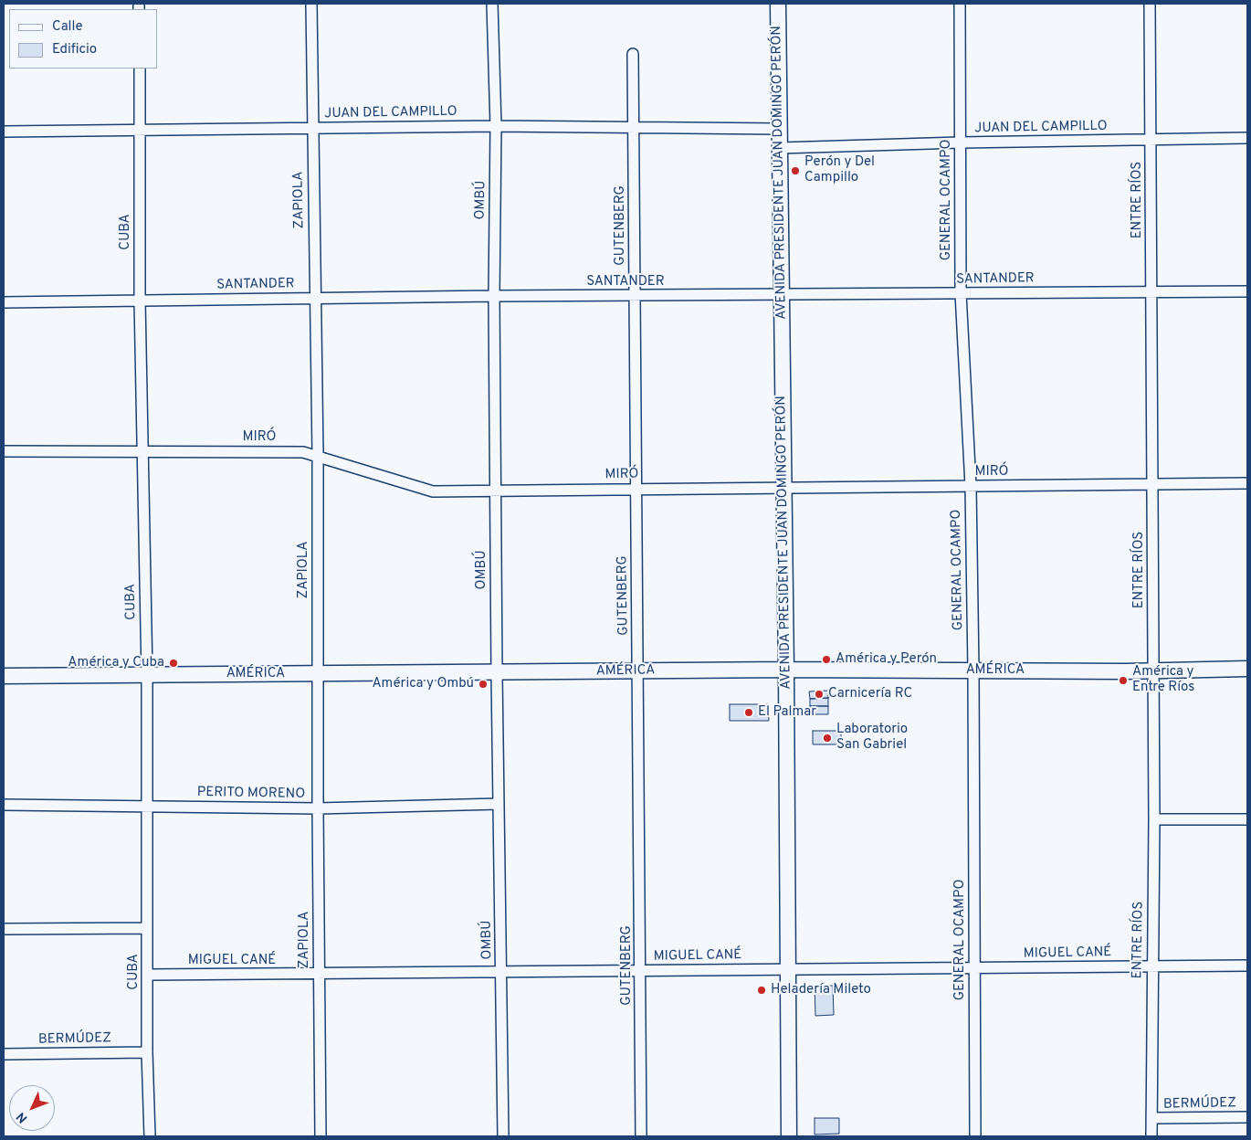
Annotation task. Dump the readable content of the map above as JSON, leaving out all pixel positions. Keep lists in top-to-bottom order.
{
  "streets": {
    "street": [
      "JUAN DEL CAMPILLO",
      "AVENIDA PRESIDENTE JUAN DOMINGO PERÓN",
      "ZAPIOLA",
      "OMBÚ",
      "GENERAL OCAMPO",
      "ENTRE RÍOS",
      "GUTENBERG",
      "CUBA",
      "SANTANDER",
      "MIRÓ",
      "AMÉRICA",
      "PERITO MORENO",
      "MIGUEL CANÉ",
      "BERMÚDEZ"
    ]
  },
  "crossings": [
    ["JUAN DEL CAMPILLO", "AVENIDA PRESIDENTE JUAN DOMINGO PERÓN"],
    ["JUAN DEL CAMPILLO", "ZAPIOLA"],
    ["JUAN DEL CAMPILLO", "OMBÚ"],
    ["JUAN DEL CAMPILLO", "GENERAL OCAMPO"],
    ["JUAN DEL CAMPILLO", "ENTRE RÍOS"],
    ["JUAN DEL CAMPILLO", "GUTENBERG"],
    ["JUAN DEL CAMPILLO", "CUBA"],
    ["AVENIDA PRESIDENTE JUAN DOMINGO PERÓN", "SANTANDER"],
    ["AVENIDA PRESIDENTE JUAN DOMINGO PERÓN", "MIRÓ"],
    ["AVENIDA PRESIDENTE JUAN DOMINGO PERÓN", "AMÉRICA"],
    ["AVENIDA PRESIDENTE JUAN DOMINGO PERÓN", "MIGUEL CANÉ"],
    ["ZAPIOLA", "SANTANDER"],
    ["ZAPIOLA", "MIRÓ"],
    ["ZAPIOLA", "AMÉRICA"],
    ["ZAPIOLA", "PERITO MORENO"],
    ["ZAPIOLA", "MIGUEL CANÉ"],
    ["OMBÚ", "SANTANDER"],
    ["OMBÚ", "MIRÓ"],
    ["OMBÚ", "AMÉRICA"],
    ["OMBÚ", "PERITO MORENO"],
    ["OMBÚ", "MIGUEL CANÉ"],
    ["GENERAL OCAMPO", "SANTANDER"],
    ["GENERAL OCAMPO", "MIRÓ"],
    ["GENERAL OCAMPO", "AMÉRICA"],
    ["GENERAL OCAMPO", "MIGUEL CANÉ"],
    ["ENTRE RÍOS", "SANTANDER"],
    ["ENTRE RÍOS", "MIRÓ"],
    ["ENTRE RÍOS", "AMÉRICA"],
    ["ENTRE RÍOS", "MIGUEL CANÉ"],
    ["ENTRE RÍOS", "BERMÚDEZ"],
    ["GUTENBERG", "SANTANDER"],
    ["GUTENBERG", "MIRÓ"],
    ["GUTENBERG", "AMÉRICA"],
    ["GUTENBERG", "MIGUEL CANÉ"],
    ["CUBA", "SANTANDER"],
    ["CUBA", "MIRÓ"],
    ["CUBA", "AMÉRICA"],
    ["CUBA", "PERITO MORENO"],
    ["CUBA", "MIGUEL CANÉ"],
    ["CUBA", "BERMÚDEZ"]
  ],
  "places": [
    "Perón y Del Campillo",
    "América y Perón",
    "América y Cuba",
    "América y Entre Ríos",
    "América y Ombú",
    "Carnicería RC",
    "El Palmar",
    "Laboratorio San Gabriel",
    "Heladería Mileto"
  ],
  "legend": ["Calle", "Edificio"],
  "north": "bottom left"
}
